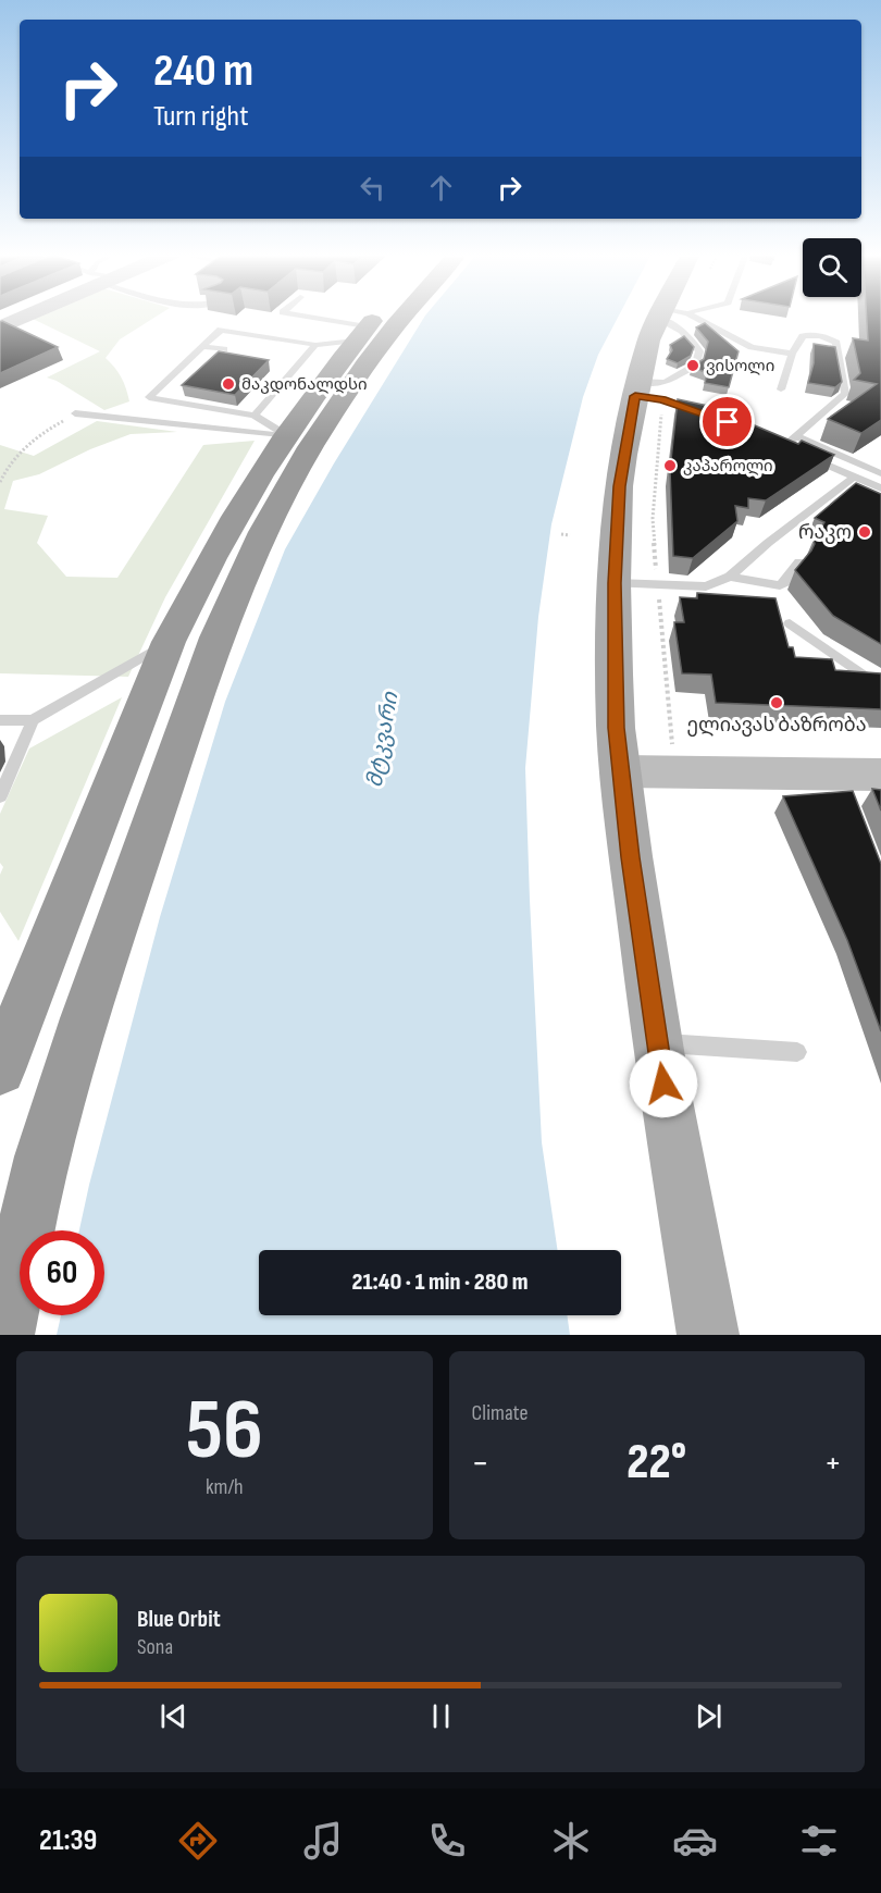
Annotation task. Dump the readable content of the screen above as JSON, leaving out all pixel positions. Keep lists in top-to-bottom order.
{
  "water": ["მტკვარი"],
  "places": [
    "ვისოლი",
    "მაკდონალდსი",
    "კაპაროლი",
    "რაკო",
    "ელიავას ბაზრობა"
  ],
  "page": {
    "turn": ["240 m", "Turn right"],
    "limit": "60",
    "trip": "21:40 · 1 min · 280 m",
    "tile": [
      ["56", "km/h"],
      "Climate"
    ],
    "heat": ["−", "22°", "+"],
    "song": ["Blue Orbit", "Sona"],
    "tabs": "21:39"
  }
}
